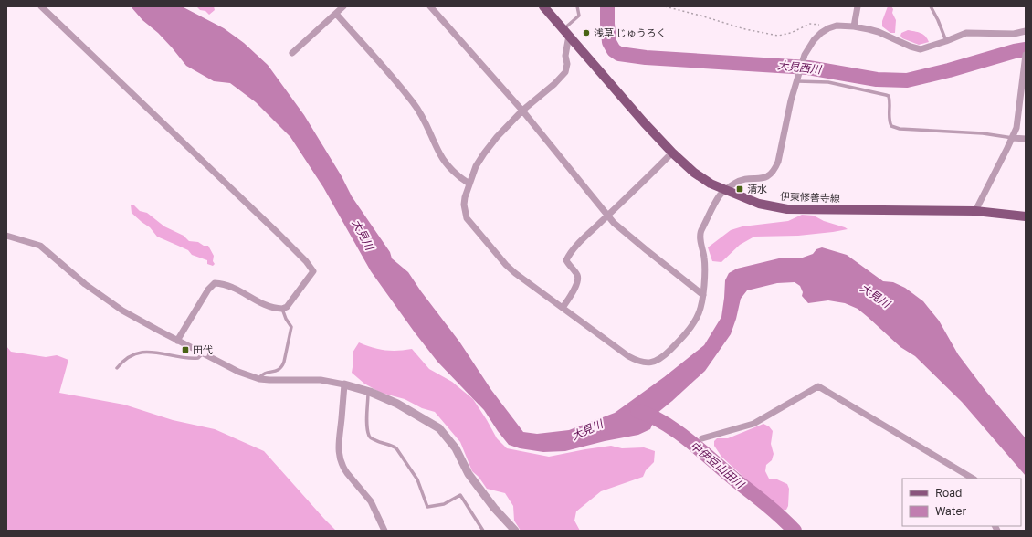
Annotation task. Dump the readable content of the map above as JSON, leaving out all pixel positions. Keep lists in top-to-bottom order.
{
  "streets": {
    "main road": ["伊東修善寺線"]
  },
  "water": ["大見西川", "大見川", "中伊豆山田川"],
  "places": {
    "other": ["浅草 じゅうろく"],
    "transit": ["清水", "田代"]
  },
  "legend": ["Road", "Water"]
}
